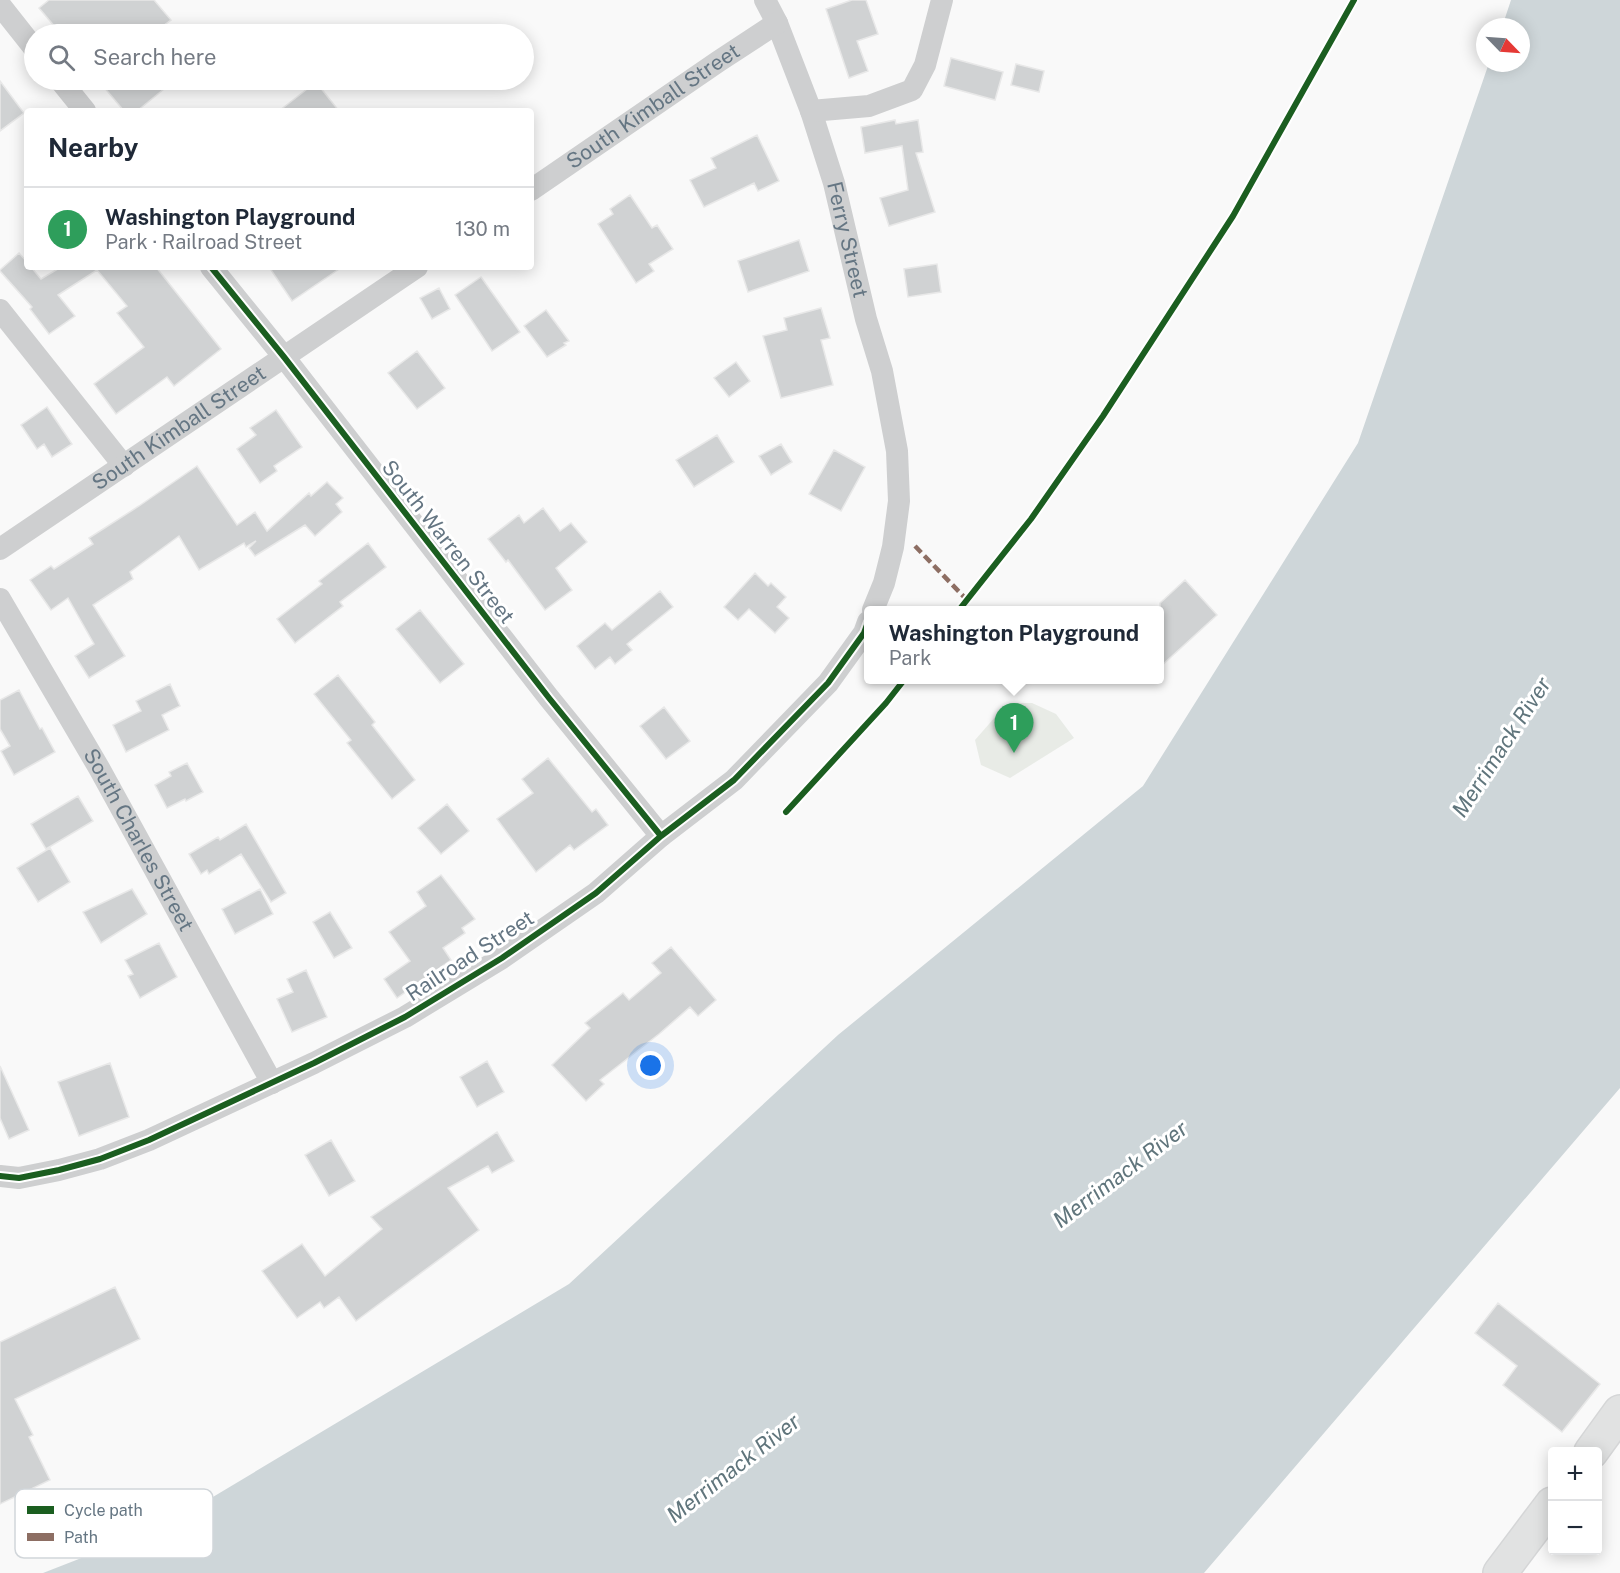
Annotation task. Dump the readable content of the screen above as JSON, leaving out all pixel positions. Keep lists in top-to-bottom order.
{
  "streets": {
    "street": [
      "South Kimball Street",
      "Ferry Street",
      "South Warren Street",
      "South Charles Street",
      "Railroad Street"
    ]
  },
  "crossings": [
    ["South Kimball Street", "Ferry Street"],
    ["South Kimball Street", "South Warren Street"],
    ["South Warren Street", "Railroad Street"],
    ["South Charles Street", "Railroad Street"]
  ],
  "water": ["Merrimack River"],
  "legend": ["Cycle path", "Path"],
  "north": "bottom right",
  "page": {
    "search": "Search here",
    "heading": "Nearby",
    "list": [
      {
        "mark": "1",
        "name": "Washington Playground",
        "note": "Park · Railroad Street",
        "value": "130 m"
      }
    ],
    "popup": ["Washington Playground", "Park"],
    "pins": "1",
    "map_buttons": ["+", "−"]
  }
}
